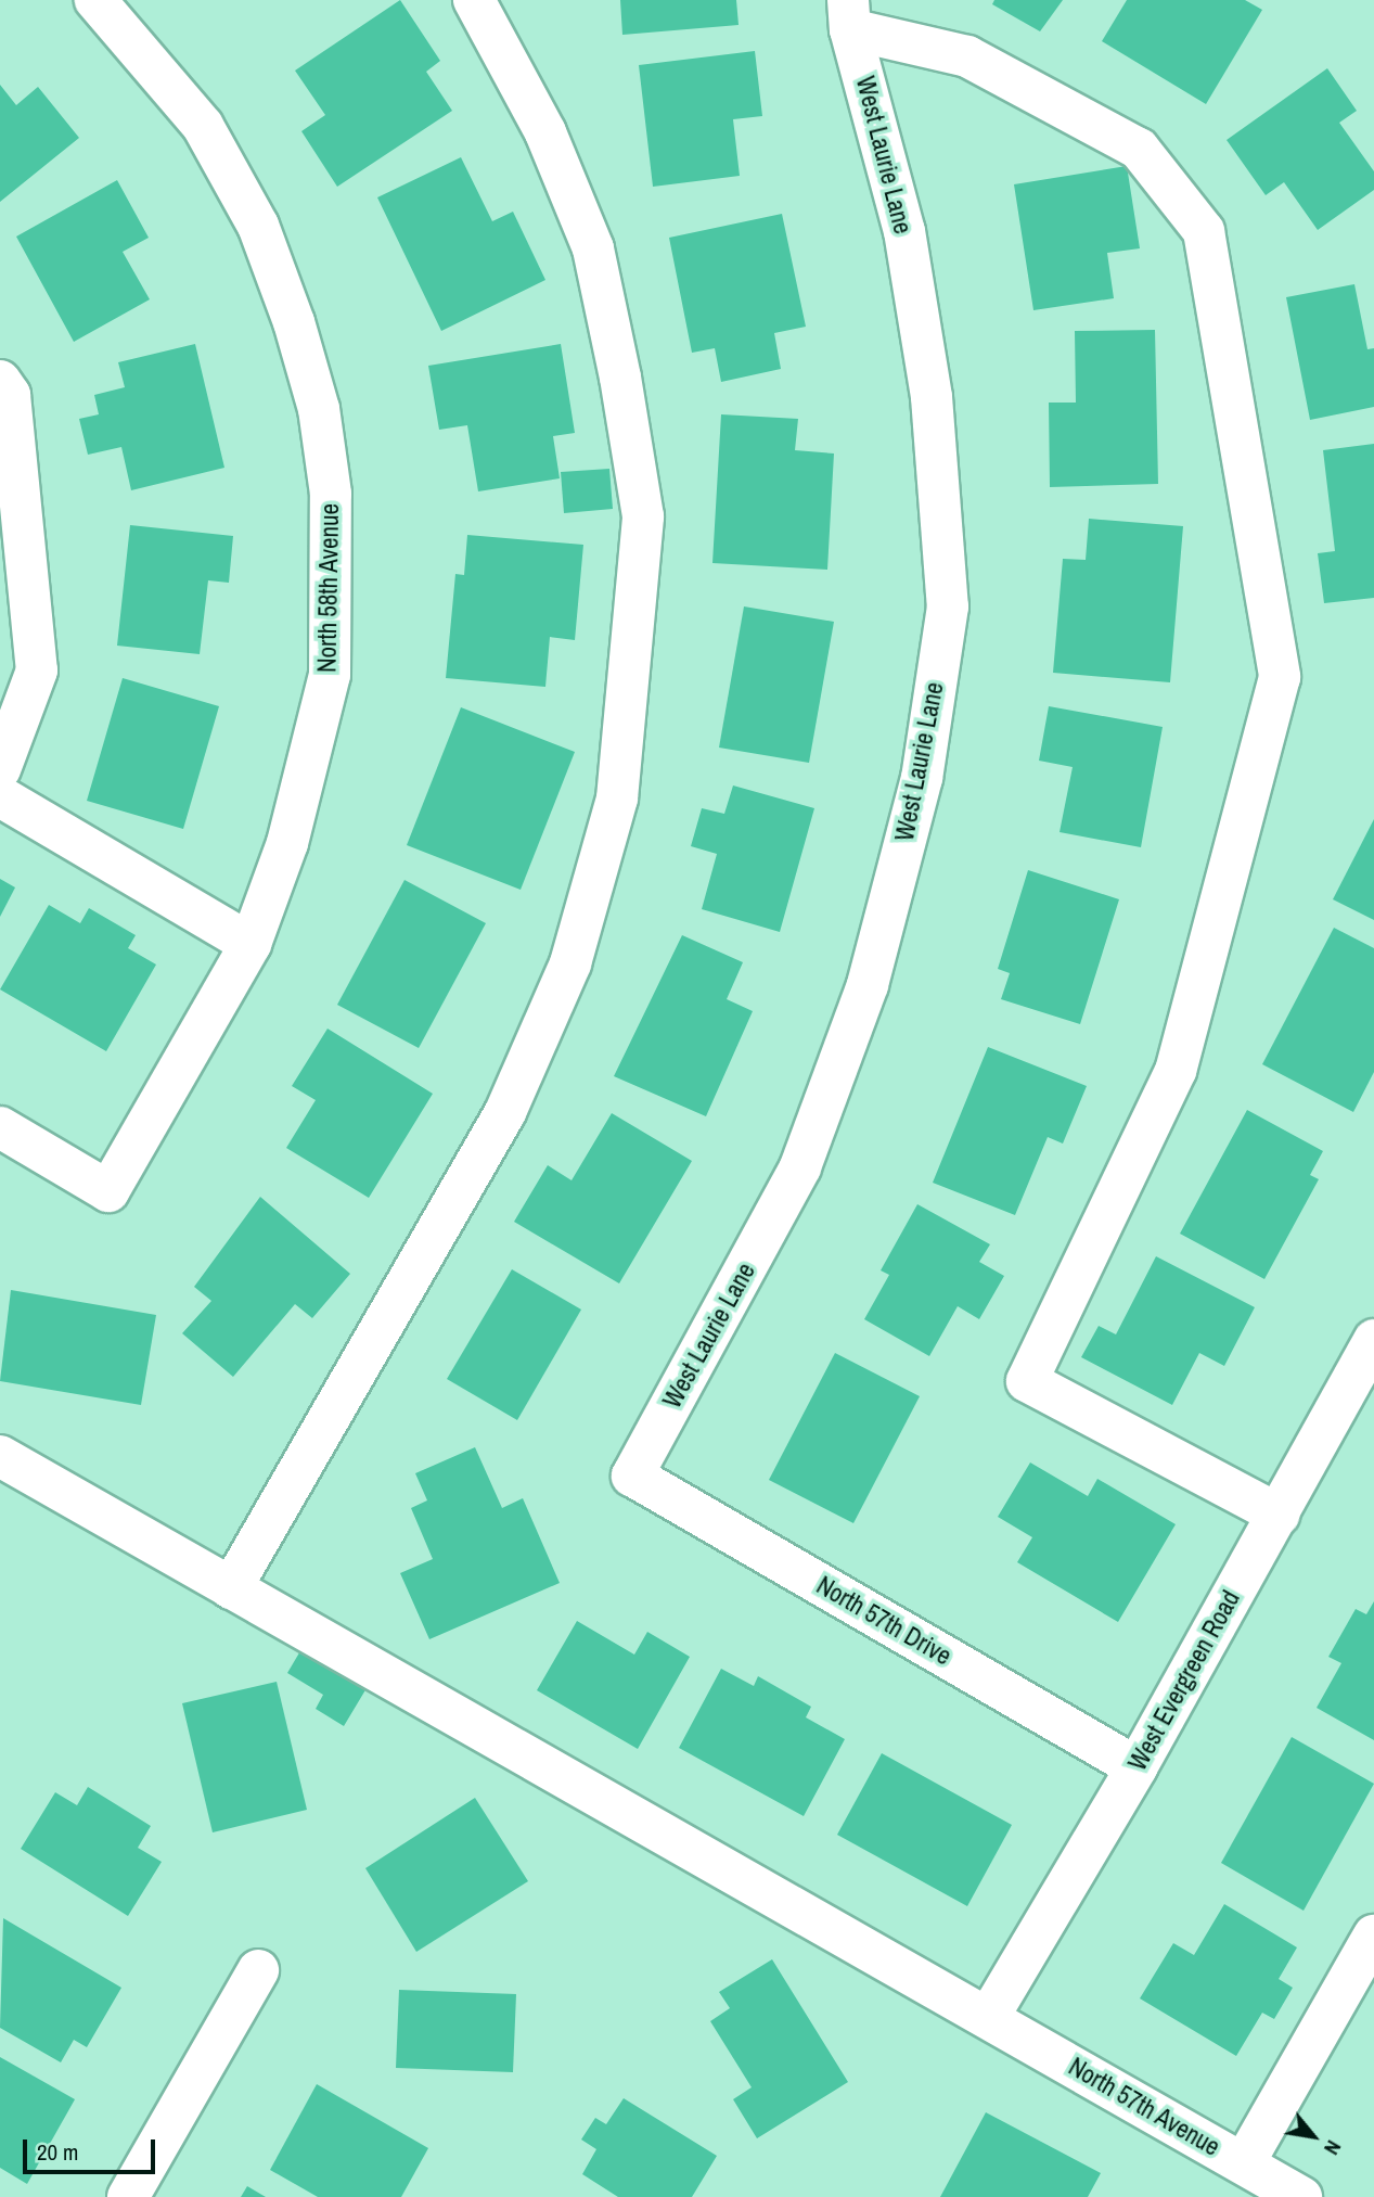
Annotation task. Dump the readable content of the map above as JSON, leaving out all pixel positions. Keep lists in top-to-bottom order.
{
  "streets": {
    "street": [
      "West Laurie Lane",
      "North 58th Avenue",
      "North 57th Drive",
      "West Evergreen Road",
      "North 57th Avenue"
    ]
  },
  "crossings": [
    ["West Laurie Lane", "North 57th Drive"],
    ["North 57th Drive", "West Evergreen Road"],
    ["West Evergreen Road", "North 57th Avenue"]
  ],
  "scale_bar": "20 m",
  "north": "bottom right"
}
